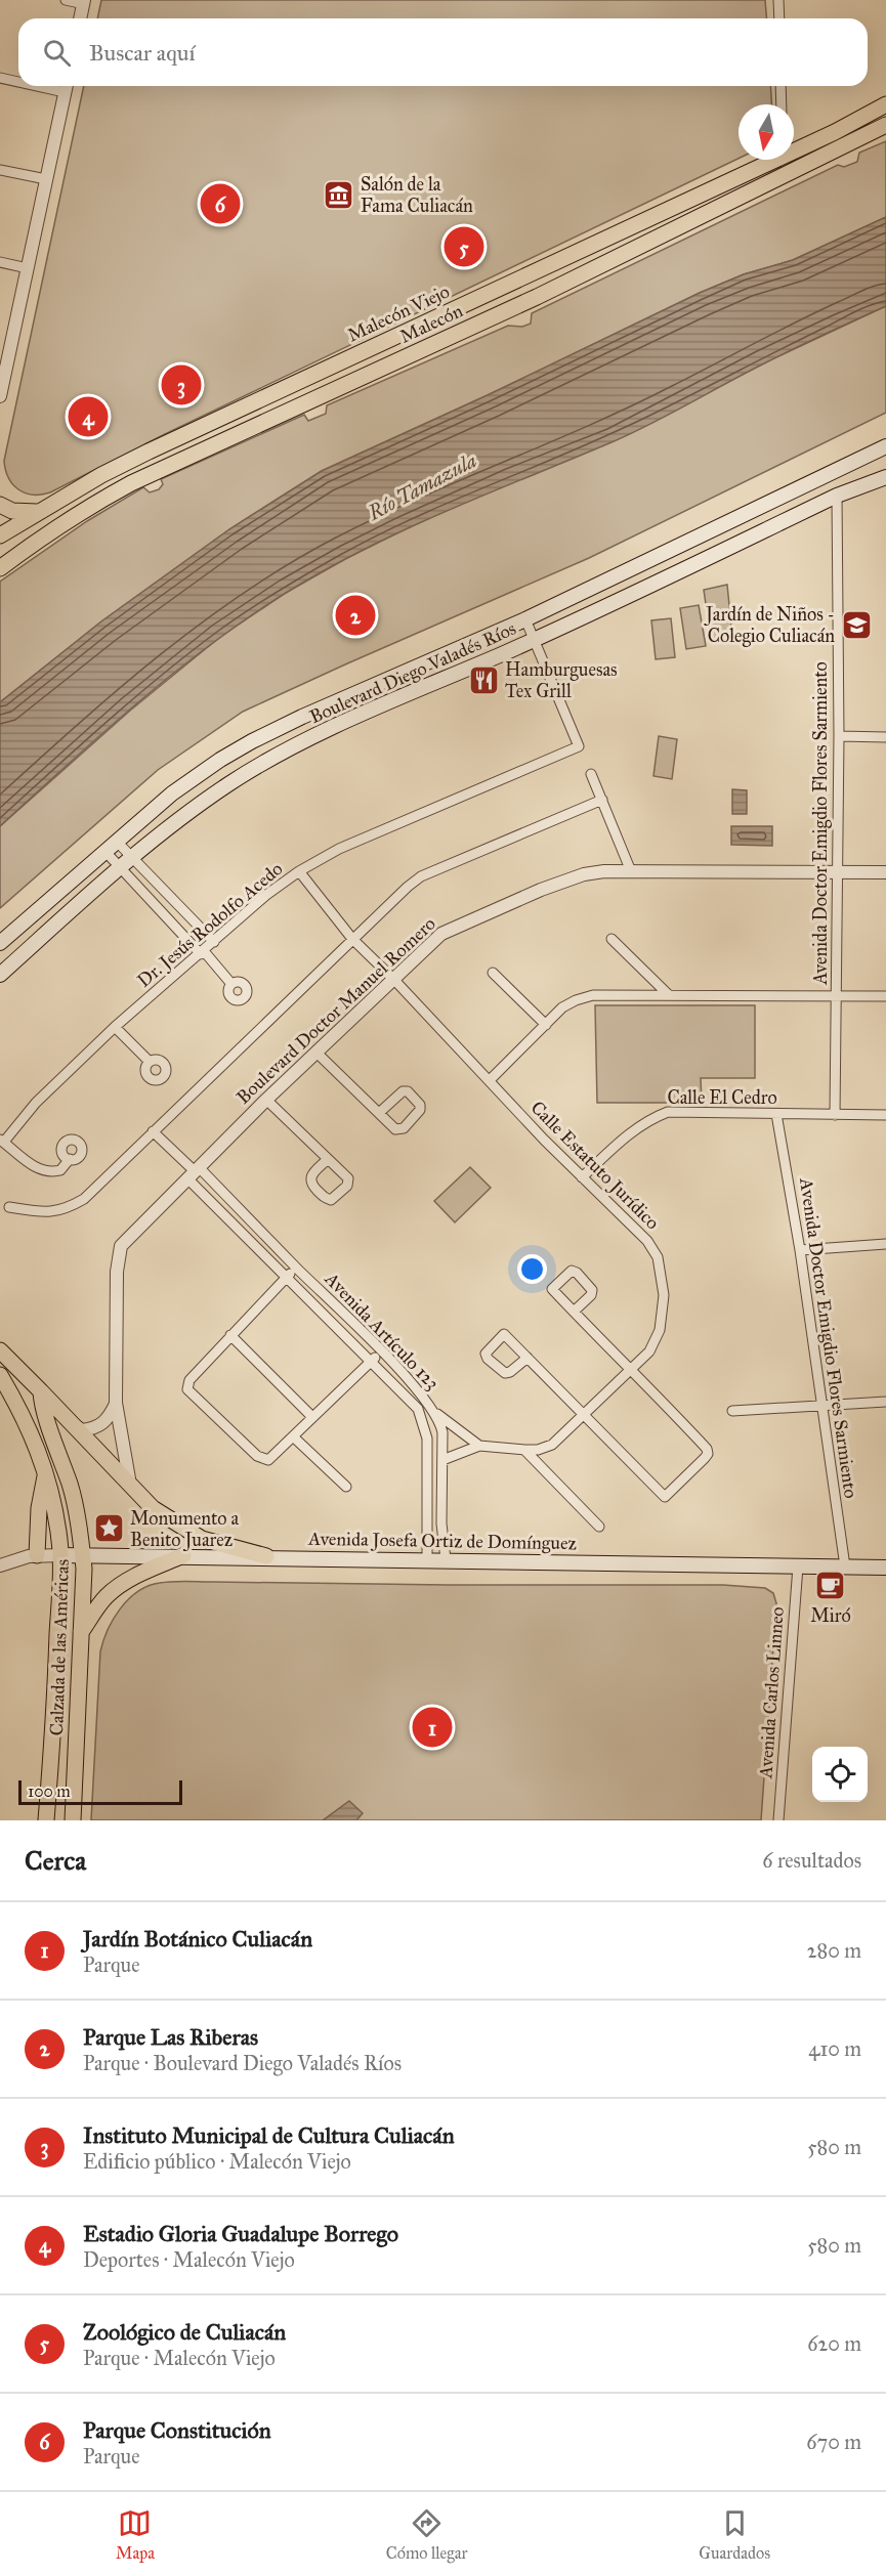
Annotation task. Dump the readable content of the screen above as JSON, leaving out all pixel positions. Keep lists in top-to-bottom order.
{
  "streets": {
    "main road": [
      "Malecón Viejo",
      "Malecón",
      "Boulevard Diego Valadés Ríos",
      "Avenida Josefa Ortiz de Domínguez",
      "Calzada de las Américas"
    ],
    "street": [
      "Avenida Doctor Emigdio Flores Sarmiento",
      "Dr. Jesús Rodolfo Acedo",
      "Boulevard Doctor Manuel Romero",
      "Calle El Cedro",
      "Calle Estatuto Jurídico",
      "Avenida Artículo 123",
      "Avenida Carlos Linneo"
    ]
  },
  "crossings": [
    ["Boulevard Diego Valadés Ríos", "Avenida Doctor Emigdio Flores Sarmiento"],
    ["Boulevard Diego Valadés Ríos", "Dr. Jesús Rodolfo Acedo"],
    ["Avenida Doctor Emigdio Flores Sarmiento", "Boulevard Doctor Manuel Romero"],
    ["Avenida Doctor Emigdio Flores Sarmiento", "Calle El Cedro"],
    ["Avenida Doctor Emigdio Flores Sarmiento", "Avenida Josefa Ortiz de Domínguez"],
    ["Dr. Jesús Rodolfo Acedo", "Calle Estatuto Jurídico"],
    ["Boulevard Doctor Manuel Romero", "Calle Estatuto Jurídico"],
    ["Boulevard Doctor Manuel Romero", "Avenida Artículo 123"],
    ["Calle El Cedro", "Calle Estatuto Jurídico"],
    ["Avenida Artículo 123", "Avenida Josefa Ortiz de Domínguez"],
    ["Avenida Josefa Ortiz de Domínguez", "Calzada de las Américas"],
    ["Avenida Josefa Ortiz de Domínguez", "Avenida Carlos Linneo"]
  ],
  "water": ["Río Tamazula"],
  "places": {
    "museum": ["Salón de la Fama Culiacán"],
    "school or university": ["Jardín de Niños - Colegio Culiacán"],
    "restaurant": ["Hamburguesas Tex Grill"],
    "place": ["Monumento a Benito Juarez"],
    "cafe": ["Miró"]
  },
  "scale_bar": "100 m",
  "north": "bottom",
  "page": {
    "search": "Buscar aquí",
    "pins": [
      "6",
      "5",
      "3",
      "4",
      "2",
      "1"
    ],
    "scale": "100 m",
    "heading": ["Cerca", "6 resultados"],
    "list": [
      {
        "mark": "1",
        "name": "Jardín Botánico Culiacán",
        "note": "Parque",
        "value": "280 m"
      },
      {
        "mark": "2",
        "name": "Parque Las Riberas",
        "note": "Parque · Boulevard Diego Valadés Ríos",
        "value": "410 m"
      },
      {
        "mark": "3",
        "name": "Instituto Municipal de Cultura Culiacán",
        "note": "Edificio público · Malecón Viejo",
        "value": "580 m"
      },
      {
        "mark": "4",
        "name": "Estadio Gloria Guadalupe Borrego",
        "note": "Deportes · Malecón Viejo",
        "value": "580 m"
      },
      {
        "mark": "5",
        "name": "Zoológico de Culiacán",
        "note": "Parque · Malecón Viejo",
        "value": "620 m"
      },
      {
        "mark": "6",
        "name": "Parque Constitución",
        "note": "Parque",
        "value": "670 m"
      }
    ],
    "nav": ["Mapa", "Cómo llegar", "Guardados"]
  }
}
